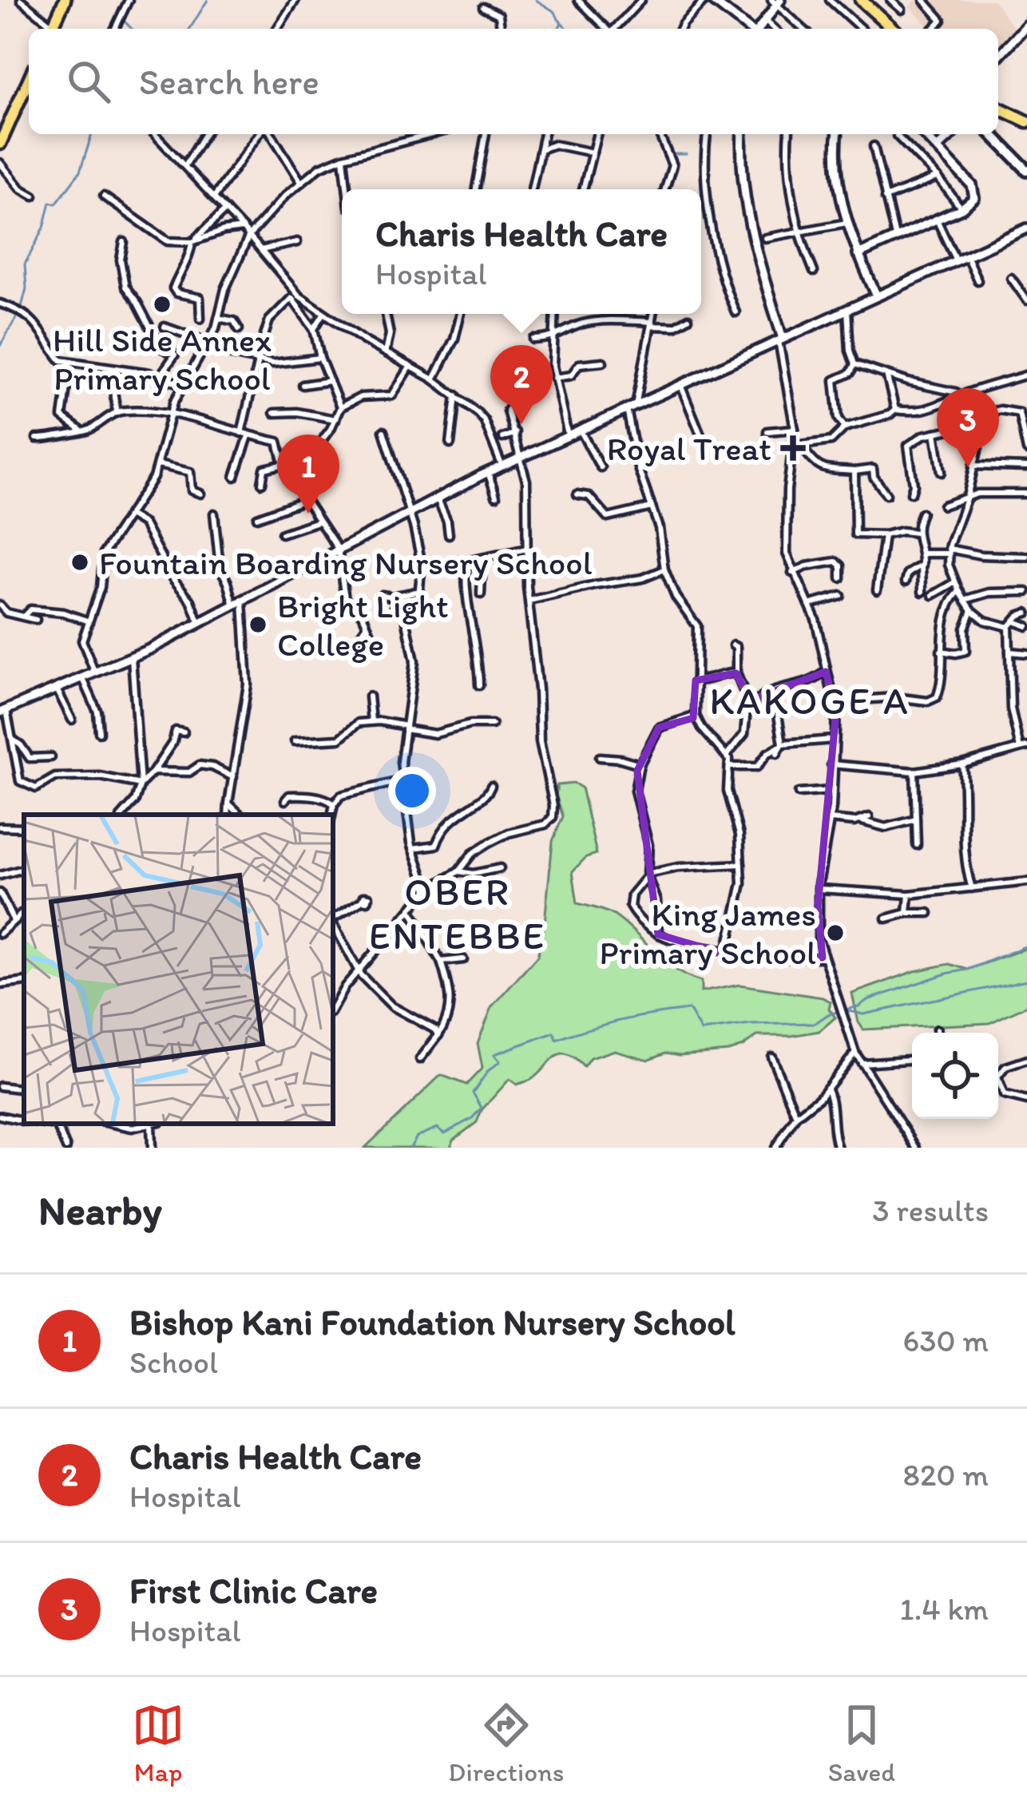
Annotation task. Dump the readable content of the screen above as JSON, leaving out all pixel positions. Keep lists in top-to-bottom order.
{
  "districts": ["KAKOGE A", "OBER ENTEBBE"],
  "places": {
    "other": [
      "Hill Side Annex Primary School",
      "Fountain Boarding Nursery School",
      "Bright Light College",
      "King James Primary School"
    ],
    "health": ["Royal Treat"]
  },
  "page": {
    "search": "Search here",
    "popup": ["Charis Health Care", "Hospital"],
    "pins": ["2", "3", "1"],
    "heading": ["Nearby", "3 results"],
    "list": [
      {
        "mark": "1",
        "name": "Bishop Kani Foundation Nursery School",
        "note": "School",
        "value": "630 m"
      },
      {
        "mark": "2",
        "name": "Charis Health Care",
        "note": "Hospital",
        "value": "820 m"
      },
      {
        "mark": "3",
        "name": "First Clinic Care",
        "note": "Hospital",
        "value": "1.4 km"
      }
    ],
    "nav": ["Map", "Directions", "Saved"]
  }
}
